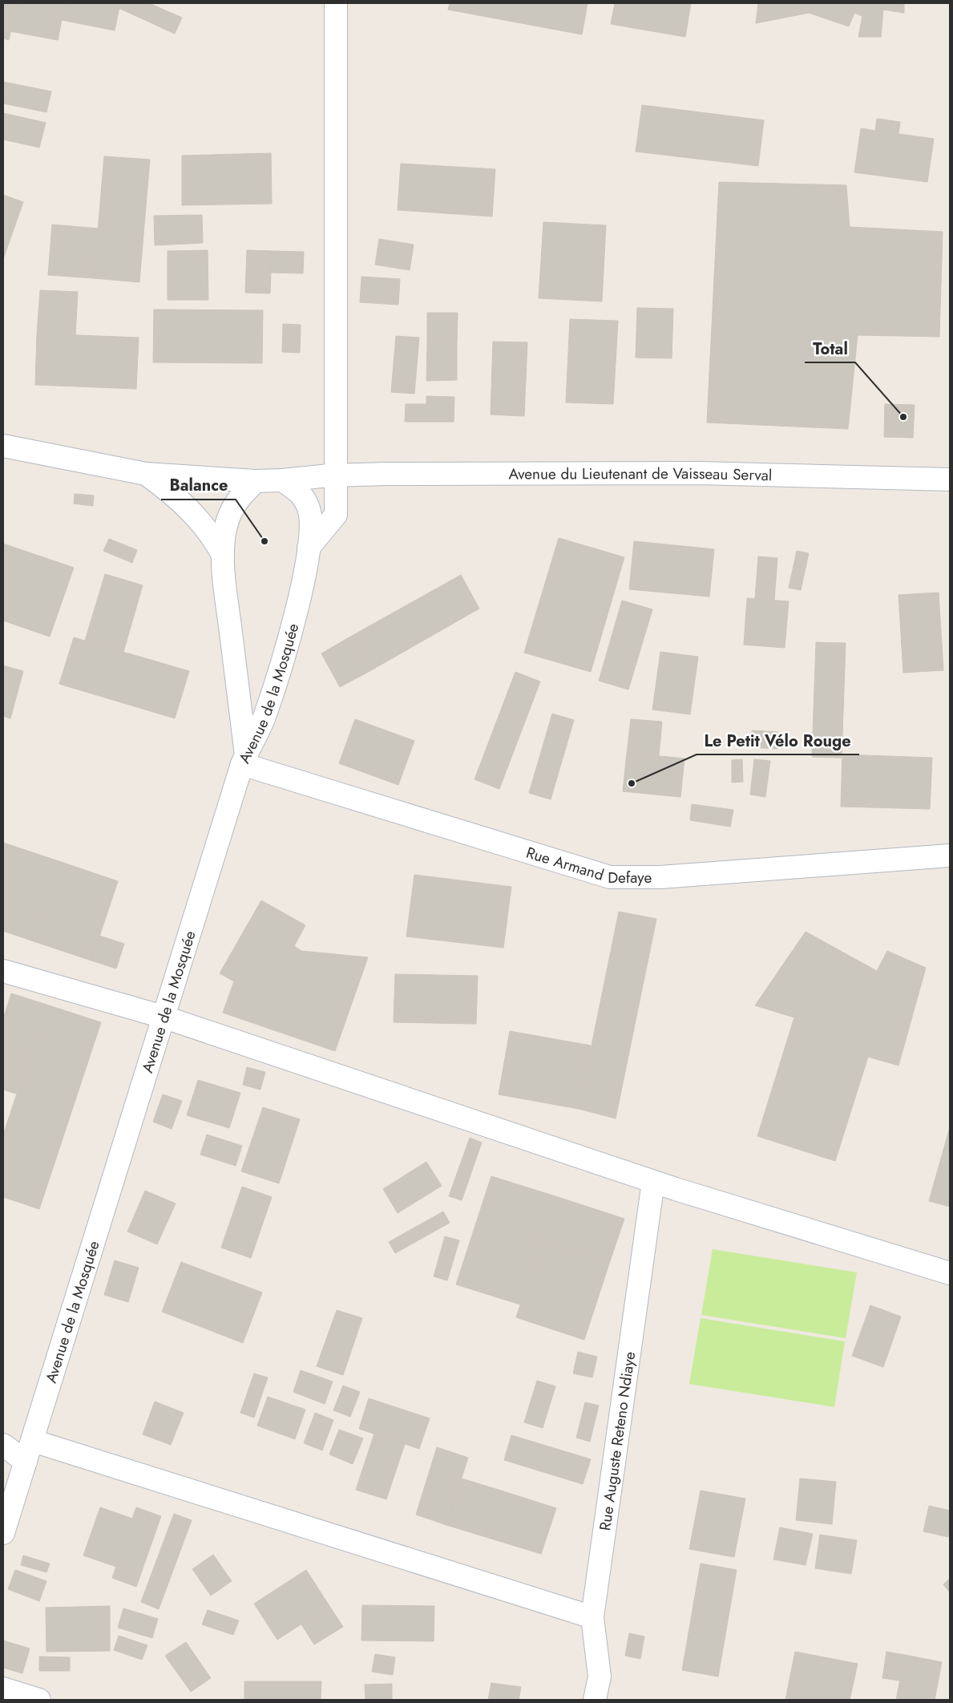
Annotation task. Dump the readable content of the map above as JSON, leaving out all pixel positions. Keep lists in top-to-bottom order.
{
  "streets": {
    "street": [
      "Avenue du Lieutenant de Vaisseau Serval",
      "Avenue de la Mosquée",
      "Rue Armand Defaye",
      "Rue Auguste Reteno Ndiaye"
    ]
  },
  "crossings": [
    ["Avenue du Lieutenant de Vaisseau Serval", "Avenue de la Mosquée"],
    ["Avenue de la Mosquée", "Rue Armand Defaye"]
  ],
  "places": ["Total", "Balance", "Le Petit Vélo Rouge"]
}
